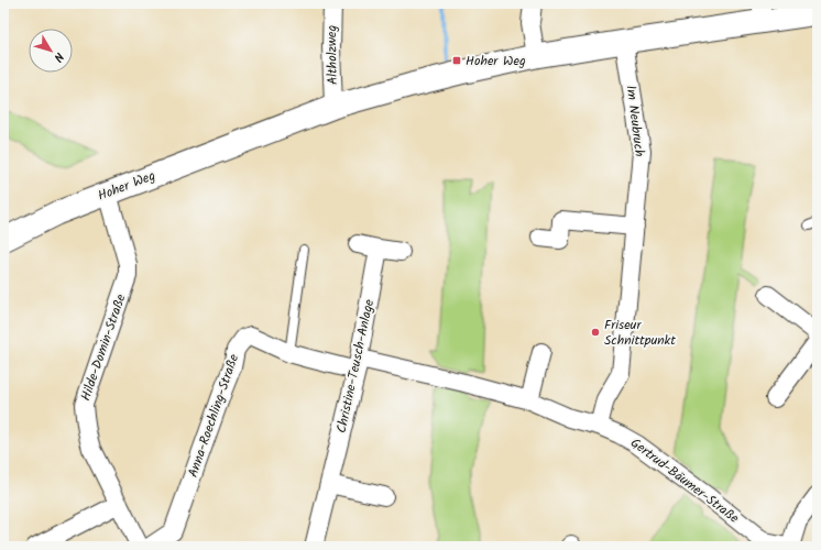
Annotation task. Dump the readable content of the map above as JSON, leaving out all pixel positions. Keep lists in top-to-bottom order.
{
  "streets": {
    "street": [
      "Altholzweg",
      "Im Neubruch",
      "Hoher Weg",
      "Hilde-Domin-Straße",
      "Christine-Teusch-Anlage",
      "Anna-Roechling-Straße",
      "Gertrud-Bäumer-Straße"
    ]
  },
  "crossings": [
    ["Altholzweg", "Hoher Weg"],
    ["Im Neubruch", "Hoher Weg"],
    ["Im Neubruch", "Gertrud-Bäumer-Straße"],
    ["Hoher Weg", "Hilde-Domin-Straße"],
    ["Christine-Teusch-Anlage", "Anna-Roechling-Straße"],
    ["Christine-Teusch-Anlage", "Gertrud-Bäumer-Straße"],
    ["Anna-Roechling-Straße", "Gertrud-Bäumer-Straße"]
  ],
  "places": {
    "transit": ["Hoher Weg"],
    "other": ["Friseur Schnittpunkt"]
  },
  "north": "bottom right"
}
